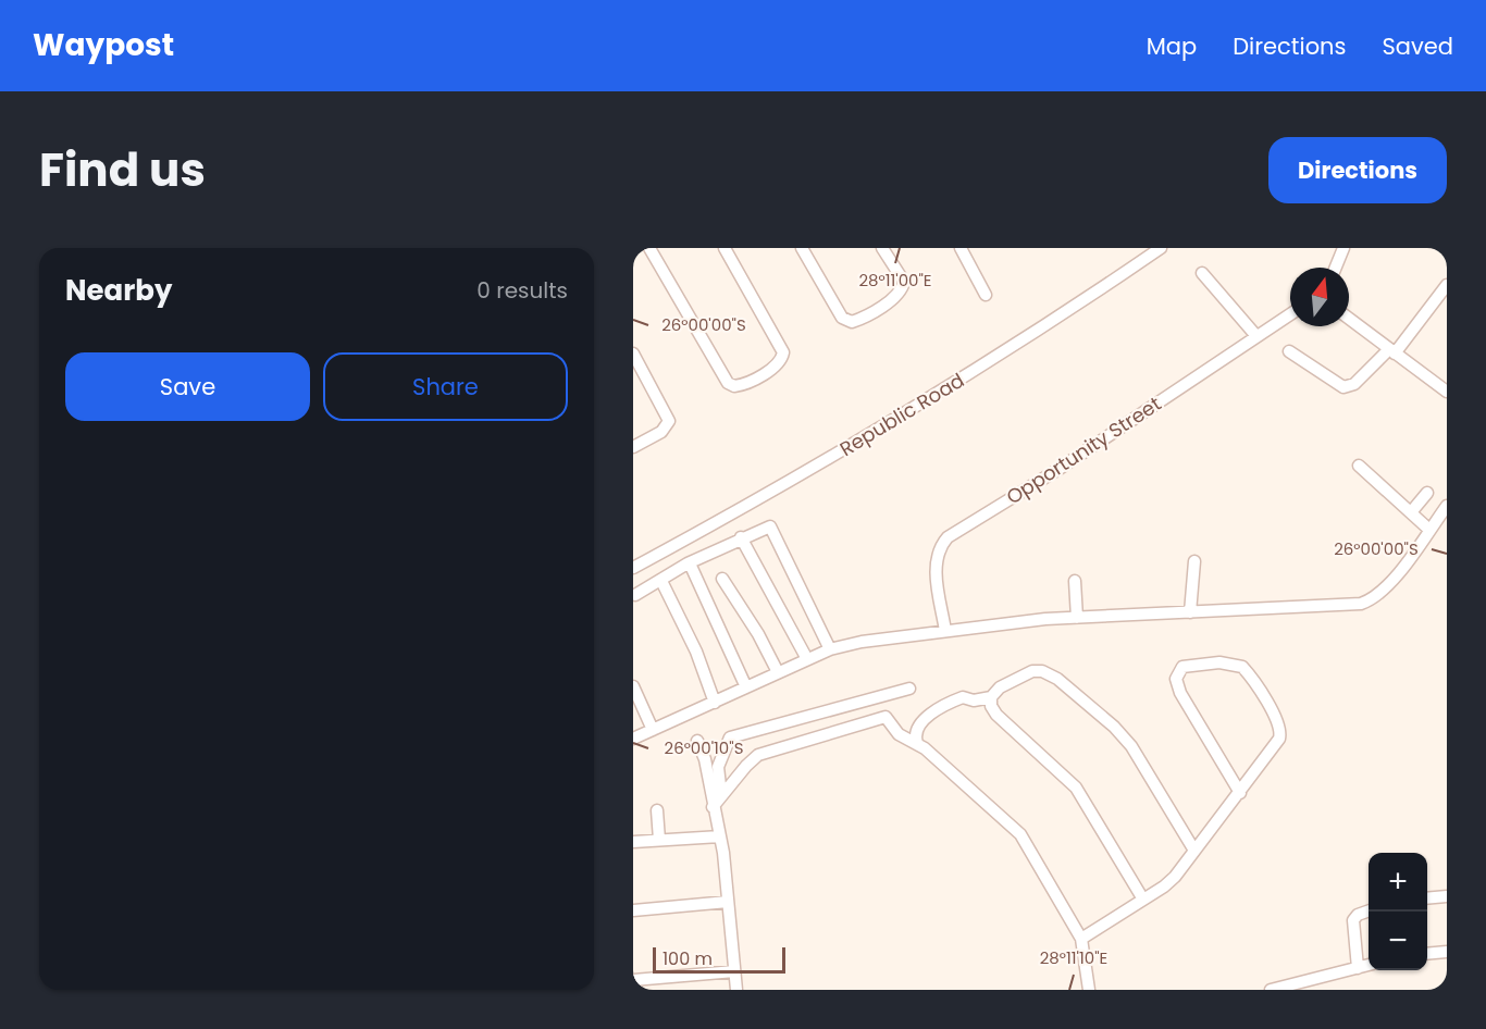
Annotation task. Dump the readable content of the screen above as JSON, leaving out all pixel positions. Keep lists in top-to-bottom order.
{
  "streets": {
    "street": ["Republic Road", "Opportunity Street"]
  },
  "scale_bar": "100 m",
  "north": "top",
  "page": {
    "header": "Waypost",
    "nav": ["Map", "Directions", "Saved"],
    "title": "Find us",
    "buttons": [
      "Directions",
      ["Save", "Share"]
    ],
    "heading": ["Nearby", "0 results"],
    "map_buttons": ["+", "−"],
    "scale": "100 m"
  },
  "coordinates": [
    "28°11'00\"E",
    "26°00'00\"S",
    "26°00'10\"S",
    "28°11'10\"E"
  ]
}
